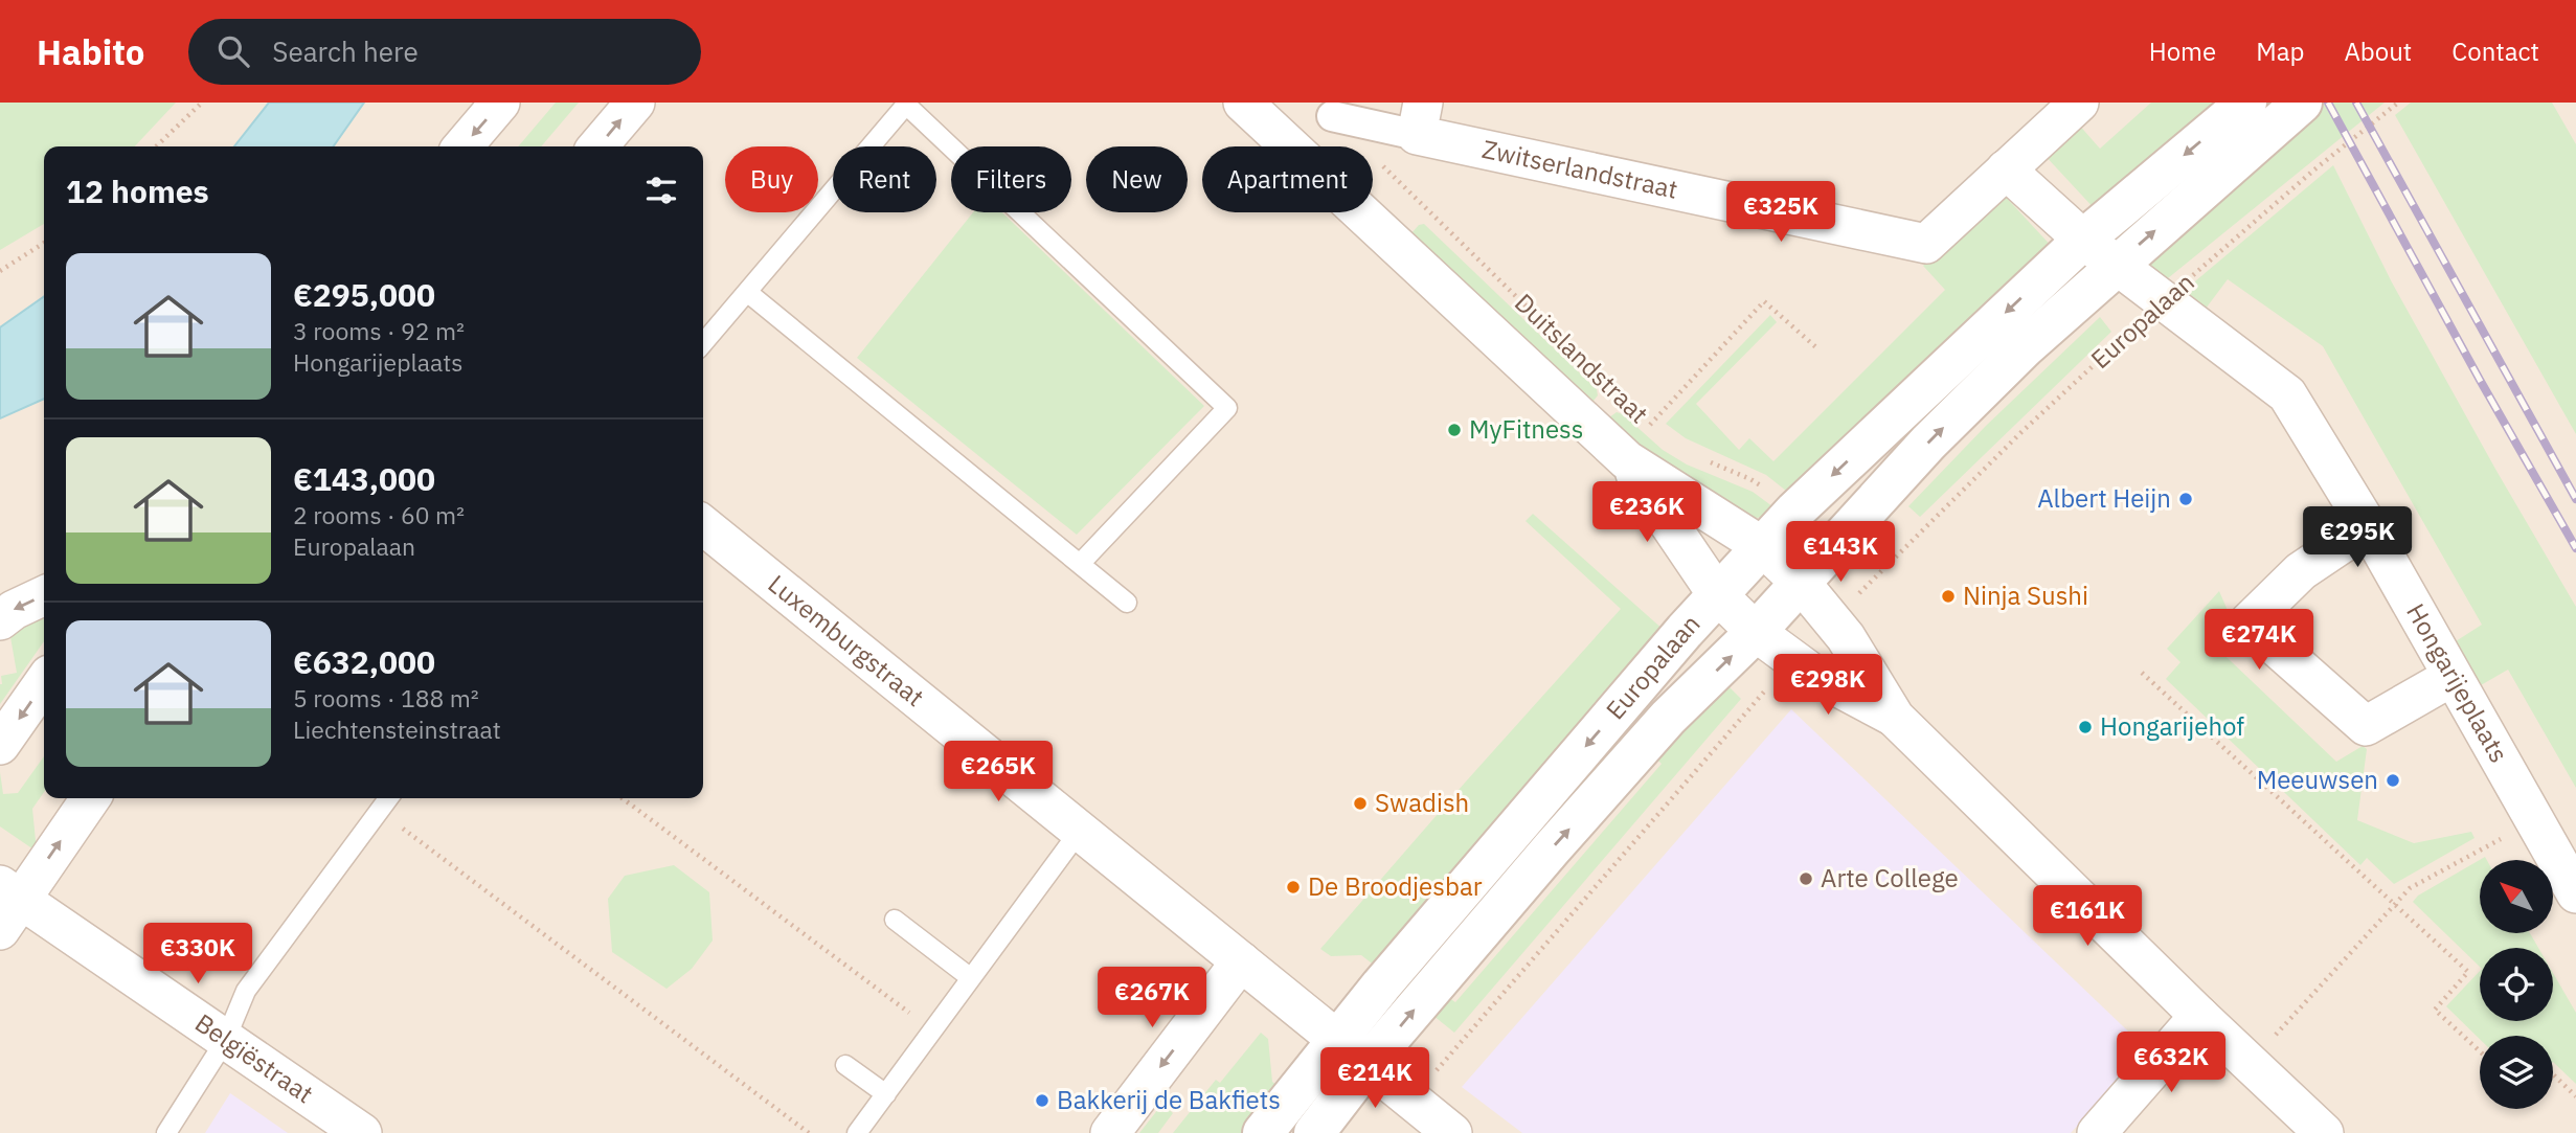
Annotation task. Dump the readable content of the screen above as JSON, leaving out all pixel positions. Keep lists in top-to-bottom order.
{
  "streets": {
    "street": [
      "Zwitserlandstraat",
      "Europalaan",
      "Duitslandstraat",
      "Luxemburgstraat",
      "Hongarijeplaats",
      "Belgiëstraat"
    ]
  },
  "crossings": [
    ["Europalaan", "Duitslandstraat"],
    ["Europalaan", "Luxemburgstraat"],
    ["Europalaan", "Hongarijeplaats"]
  ],
  "places": [
    "MyFitness",
    "Albert Heijn",
    "Ninja Sushi",
    "Hongarijehof",
    "Meeuwsen",
    "Swadish",
    "Arte College",
    "De Broodjesbar",
    "Bakkerij de Bakfiets"
  ],
  "north": "top left",
  "page": {
    "header": "Habito",
    "search": "Search here",
    "nav": [
      "Home",
      "Map",
      "About",
      "Contact"
    ],
    "chip": [
      "Buy",
      "Rent",
      "Filters",
      "New",
      "Apartment"
    ],
    "heading": "12 homes",
    "price": [
      "€325K",
      "€236K",
      "€295K",
      "€143K",
      "€274K",
      "€298K",
      "€265K",
      "€161K",
      "€330K",
      "€267K",
      "€632K",
      "€214K"
    ],
    "list": [
      {
        "name": "€295,000",
        "note": "3 rooms · 92 m² · Hongarijeplaats"
      },
      {
        "name": "€143,000",
        "note": "2 rooms · 60 m² · Europalaan"
      },
      {
        "name": "€632,000",
        "note": "5 rooms · 188 m² · Liechtensteinstraat"
      }
    ]
  }
}
